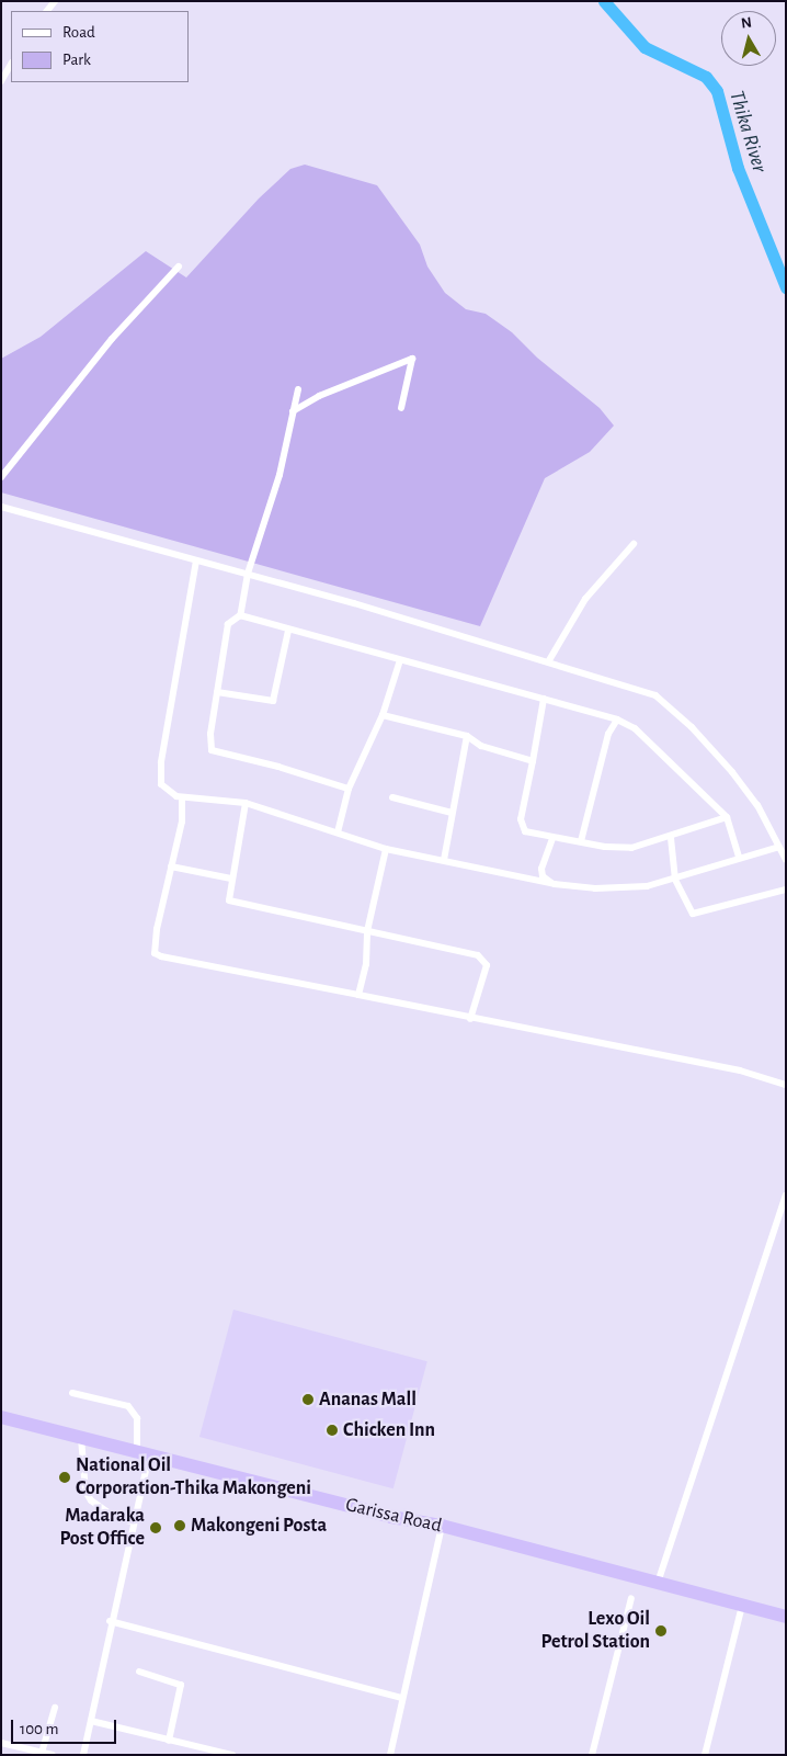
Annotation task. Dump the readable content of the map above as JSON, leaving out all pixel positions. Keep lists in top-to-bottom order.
{
  "streets": {
    "highway": ["Garissa Road"]
  },
  "water": ["Thika River"],
  "places": [
    "Ananas Mall",
    "Chicken Inn",
    "National Oil Corporation-Thika Makongeni",
    "Makongeni Posta",
    "Madaraka Post Office",
    "Lexo Oil Petrol Station"
  ],
  "legend": ["Road", "Park"],
  "scale_bar": "100 m",
  "north": "top"
}
